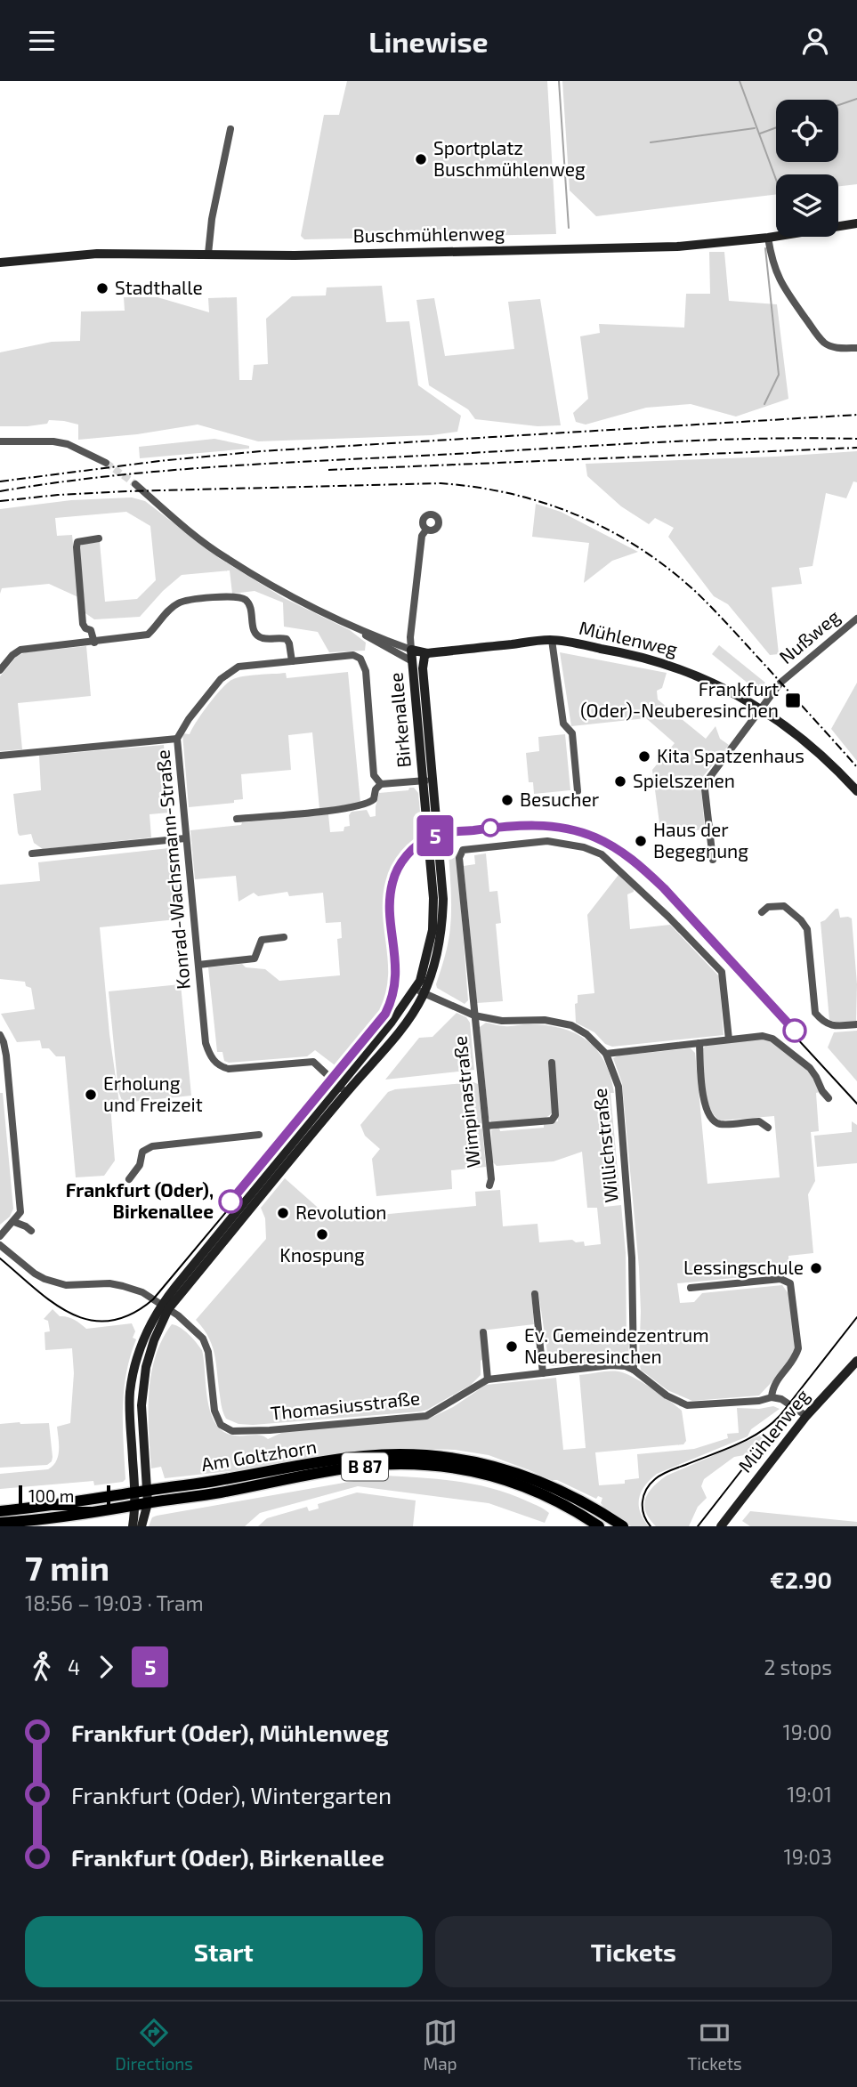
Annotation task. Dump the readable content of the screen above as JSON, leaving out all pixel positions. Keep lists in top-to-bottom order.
{
  "streets": {
    "main road": ["Am Goltzhorn", "B 87"],
    "street": [
      "Buschmühlenweg",
      "Nußweg",
      "Mühlenweg",
      "Birkenallee",
      "Konrad-Wachsmann-Straße",
      "Wimpinastraße",
      "Willichstraße",
      "Thomasiusstraße"
    ]
  },
  "crossings": [
    ["Nußweg", "Mühlenweg"],
    ["Mühlenweg", "Birkenallee"],
    ["Birkenallee", "Konrad-Wachsmann-Straße"],
    ["Birkenallee", "Willichstraße"],
    ["Birkenallee", "Thomasiusstraße"],
    ["Birkenallee", "Am Goltzhorn"],
    ["Birkenallee", "B 87"],
    ["Wimpinastraße", "Willichstraße"],
    ["Willichstraße", "Thomasiusstraße"],
    ["Am Goltzhorn", "B 87"]
  ],
  "places": {
    "other": [
      "Sportplatz Buschmühlenweg",
      "Stadthalle",
      "Kita Spatzenhaus",
      "Spielszenen",
      "Besucher",
      "Haus der Begegnung",
      "Erholung und Freizeit",
      "Frankfurt (Oder), Birkenallee",
      "Revolution",
      "Knospung",
      "Lessingschule",
      "Ev. Gemeindezentrum Neuberesinchen"
    ],
    "transit": ["Frankfurt (Oder)-Neuberesinchen"]
  },
  "lines": ["tram line 5"],
  "scale_bar": "100 m",
  "page": {
    "header": "Linewise",
    "on_map": "5",
    "scale": "100 m",
    "heading": ["7 min", "18:56 – 19:03 · Tram", "€2.90"],
    "legs": ["4", "5", "2 stops"],
    "list": [
      {
        "name": "Frankfurt (Oder), Mühlenweg",
        "value": "19:00"
      },
      {
        "name": "Frankfurt (Oder), Wintergarten",
        "value": "19:01"
      },
      {
        "name": "Frankfurt (Oder), Birkenallee",
        "value": "19:03"
      }
    ],
    "buttons": ["Start", "Tickets"],
    "tabs": ["Directions", "Map", "Tickets"]
  }
}
